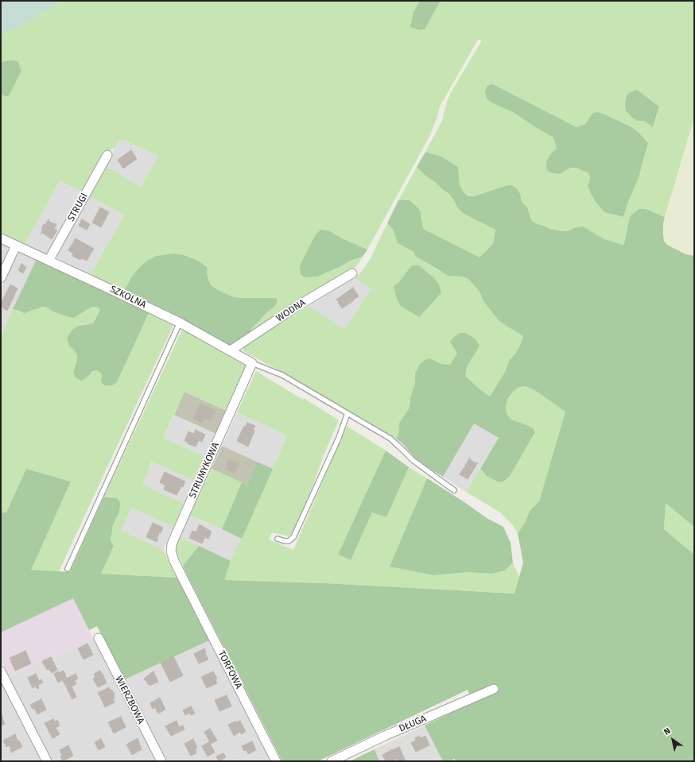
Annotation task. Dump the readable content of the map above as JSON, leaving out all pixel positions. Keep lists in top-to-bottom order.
{
  "streets": {
    "street": [
      "STRUGI",
      "SZKOLNA",
      "WODNA",
      "STRUMYKOWA",
      "TORFOWA",
      "WIERZBOWA",
      "DŁUGA"
    ]
  },
  "crossings": [
    ["STRUGI", "SZKOLNA"],
    ["SZKOLNA", "WODNA"],
    ["SZKOLNA", "STRUMYKOWA"],
    ["STRUMYKOWA", "TORFOWA"]
  ],
  "north": "top left"
}
